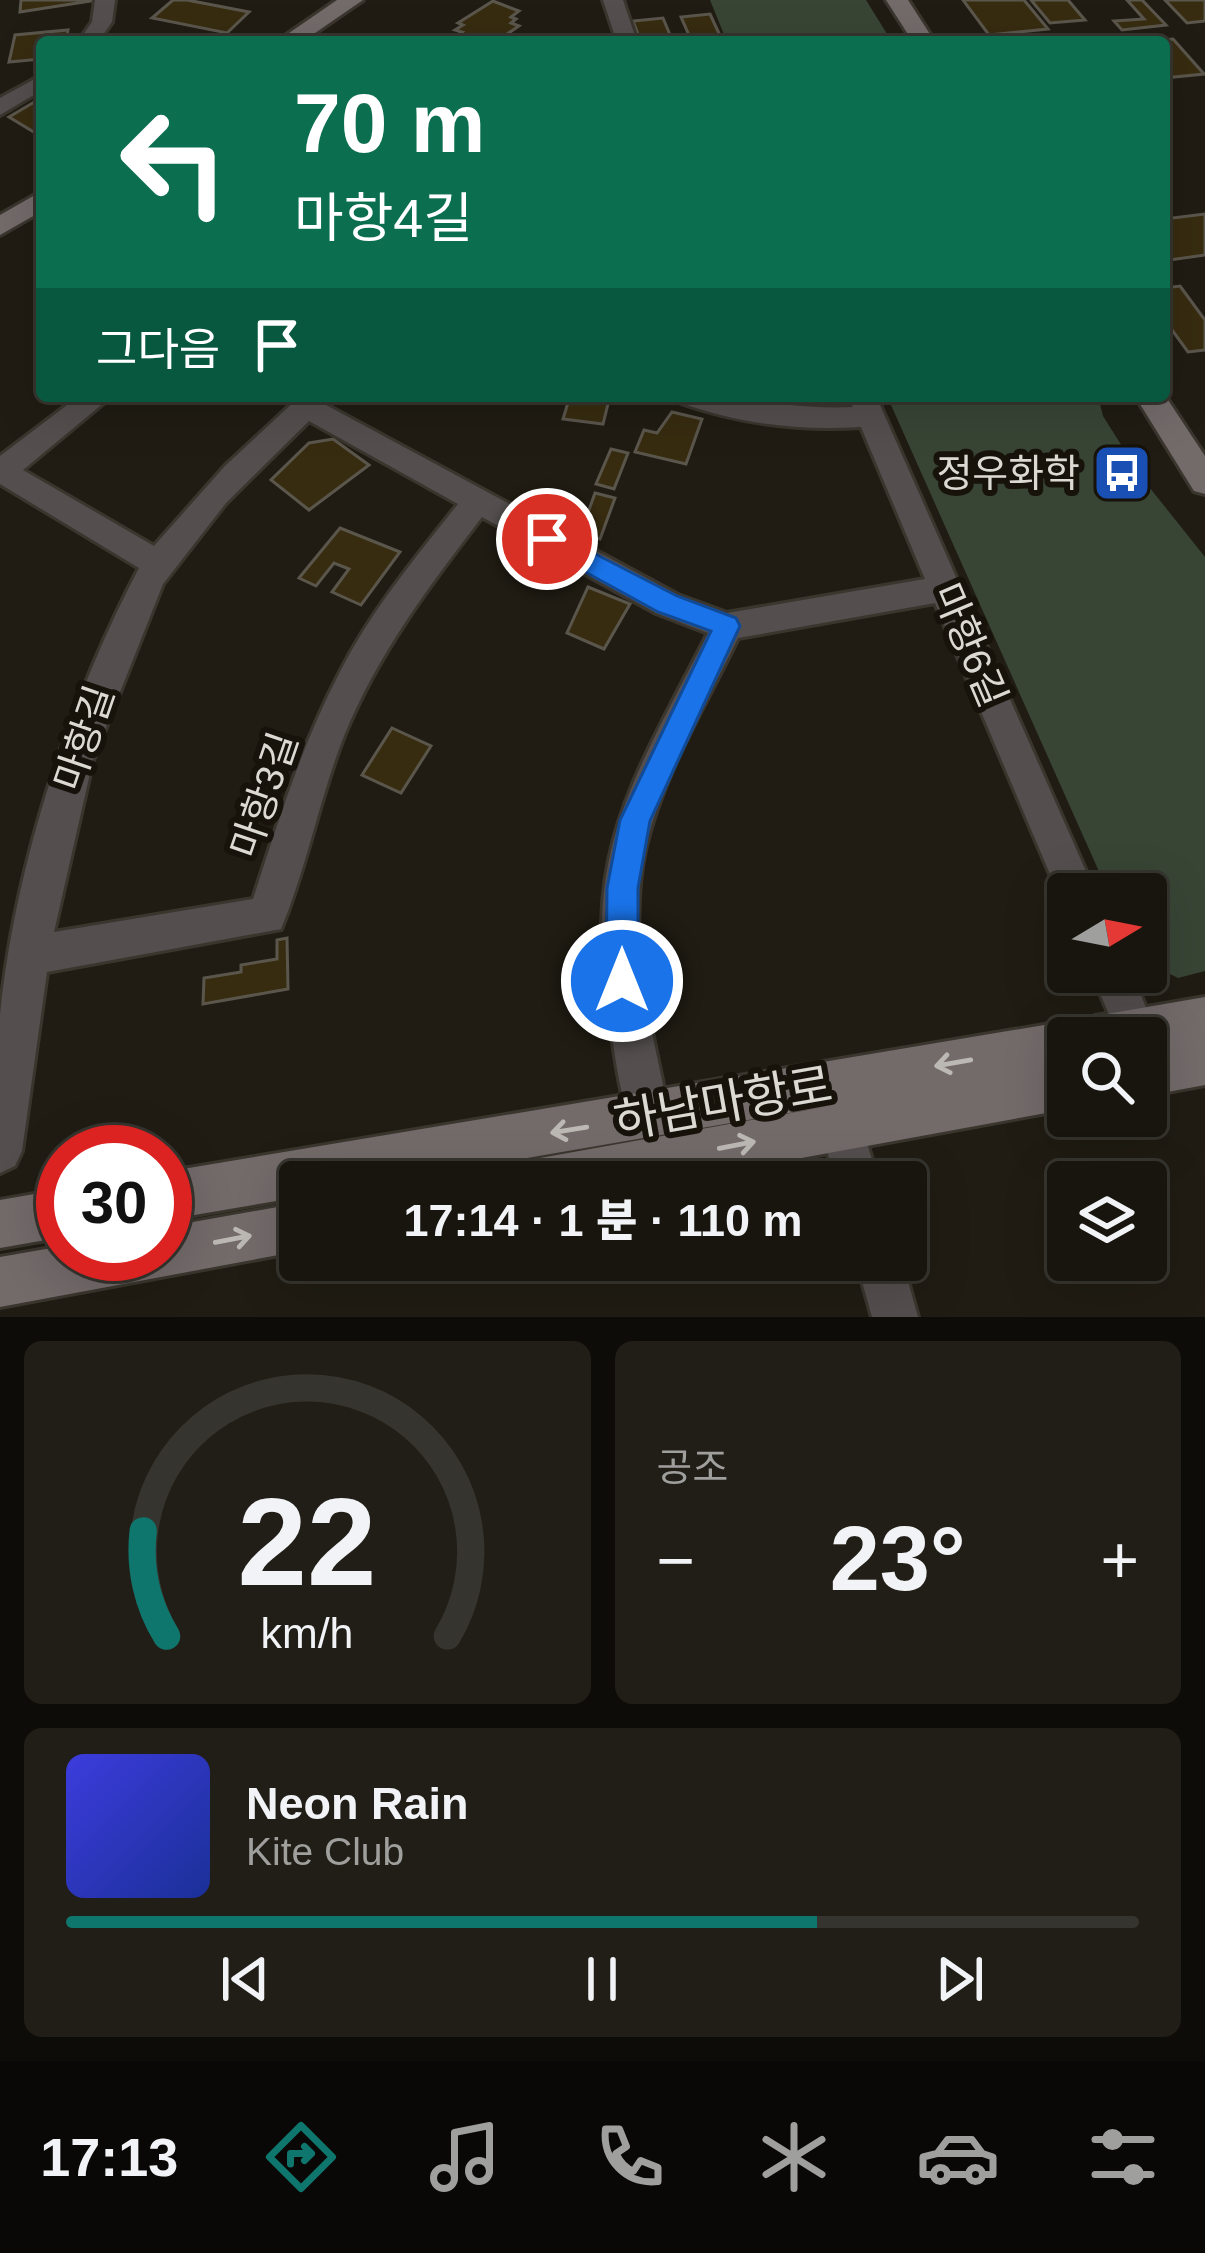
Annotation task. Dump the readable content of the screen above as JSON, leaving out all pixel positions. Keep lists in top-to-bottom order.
{
  "streets": {
    "street": [
      "마항6길",
      "마항길",
      "마항3길",
      "하남마항로"
    ]
  },
  "crossings": [
    ["마항길", "마항3길"]
  ],
  "places": {
    "bus stop": ["정우화학"]
  },
  "north": "right",
  "page": {
    "turn": ["70 m", "마항4길"],
    "then": "그다음",
    "limit": "30",
    "trip": "17:14 · 1 분 · 110 m",
    "tile": "공조",
    "heat": ["−", "23°", "+"],
    "song": ["Neon Rain", "Kite Club"],
    "tabs": "17:13",
    "gauge": ["22", "km/h"]
  }
}
